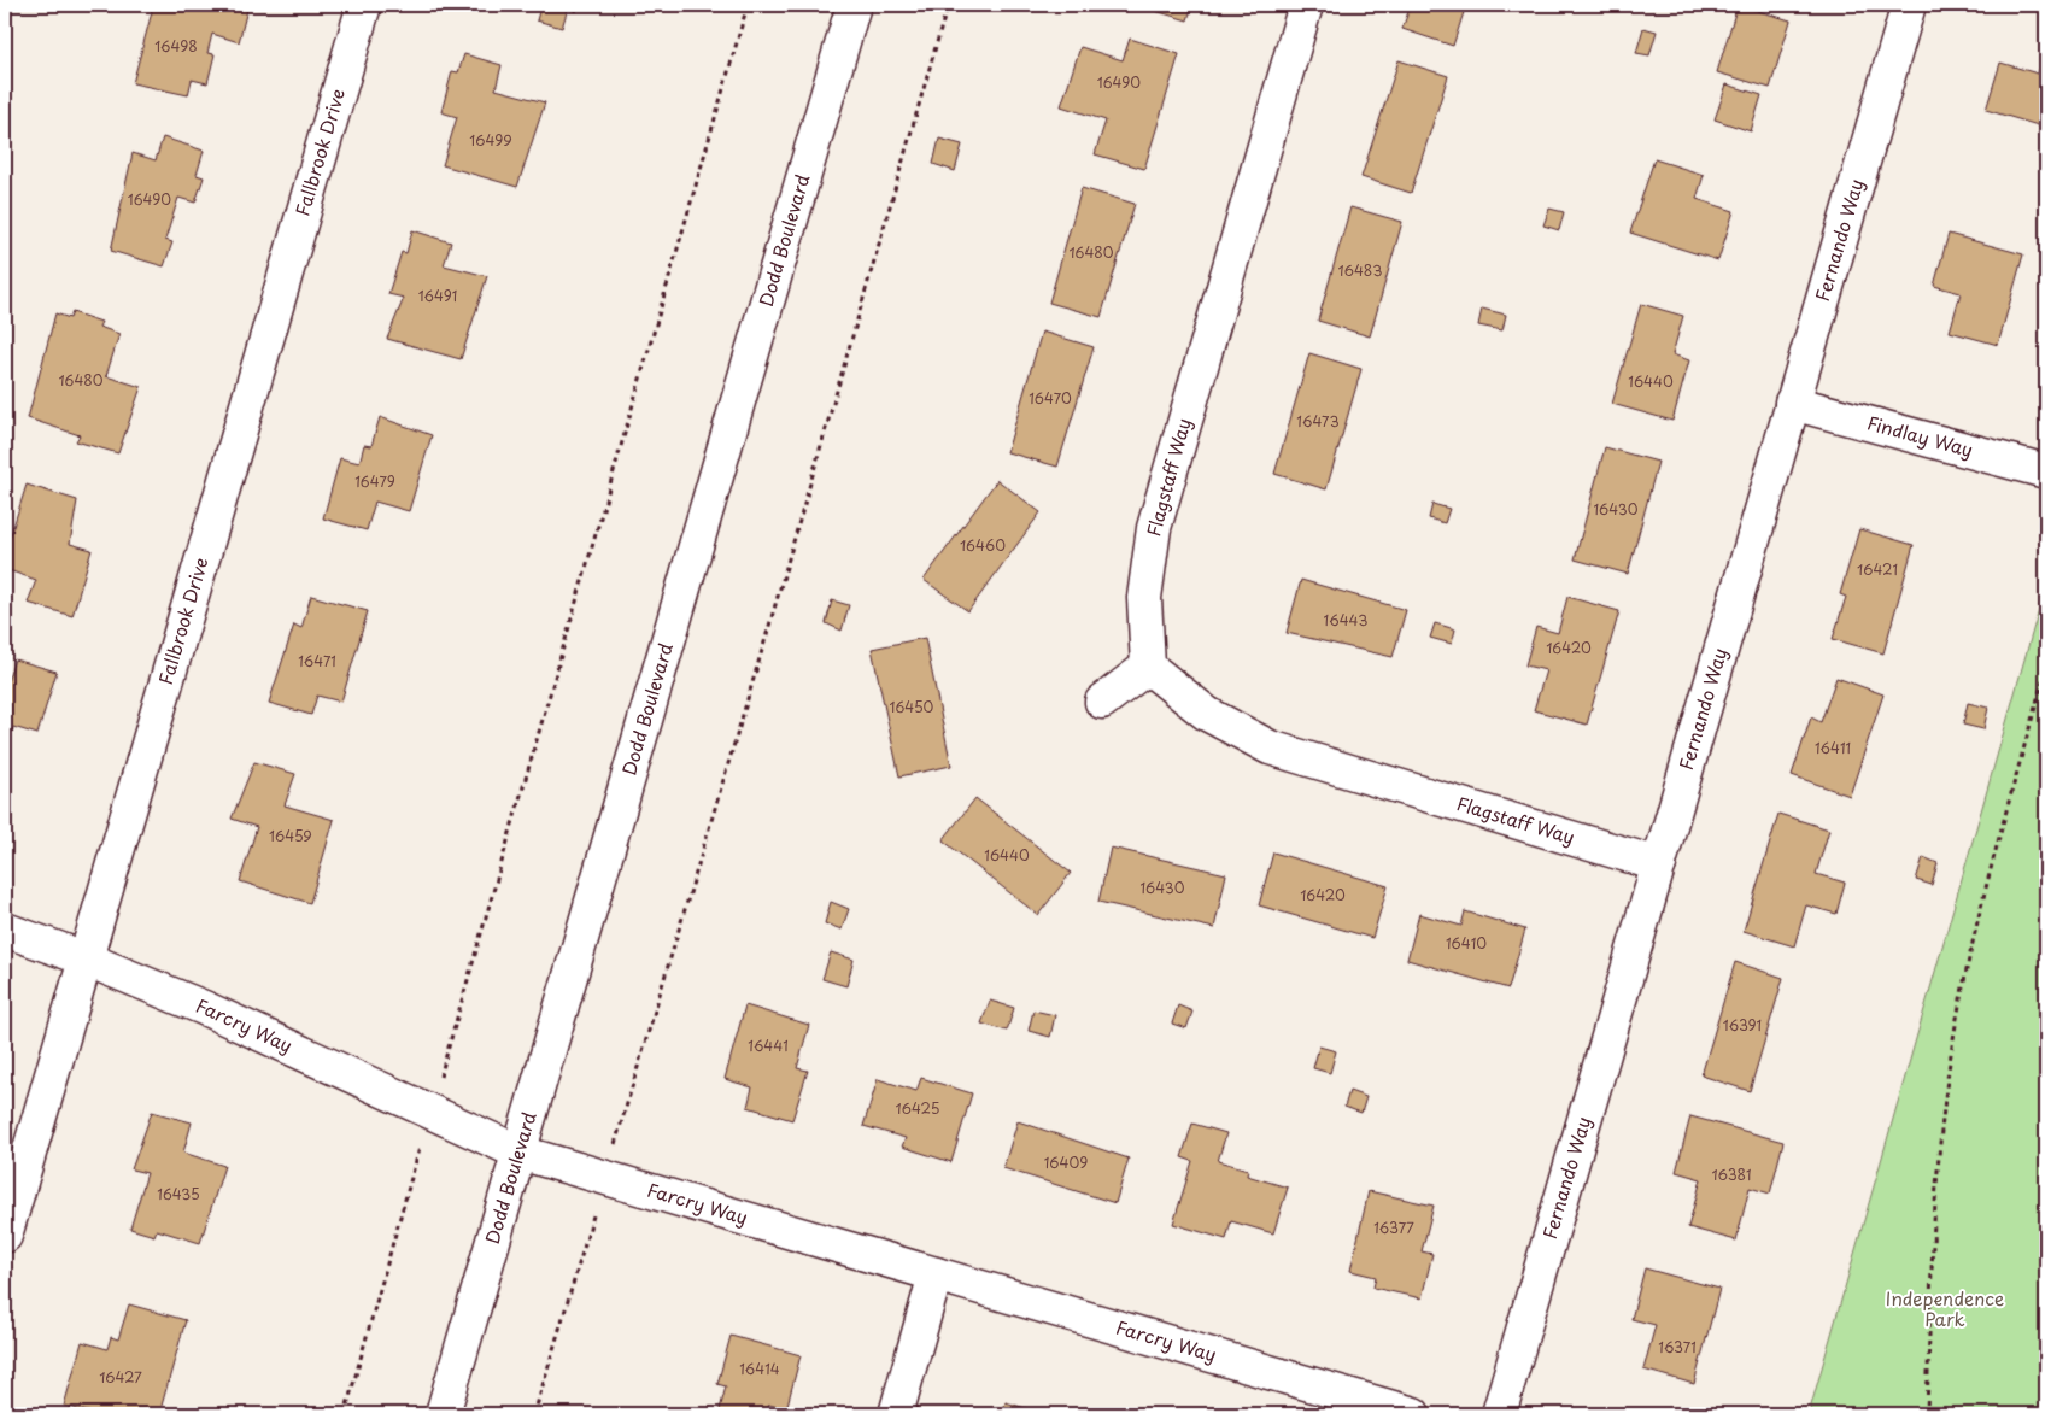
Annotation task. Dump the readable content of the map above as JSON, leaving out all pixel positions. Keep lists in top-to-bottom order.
{
  "streets": {
    "street": [
      "Fallbrook Drive",
      "Fernando Way",
      "Dodd Boulevard",
      "Findlay Way",
      "Flagstaff Way",
      "Farcry Way"
    ]
  },
  "crossings": [
    ["Fallbrook Drive", "Farcry Way"],
    ["Fernando Way", "Findlay Way"],
    ["Fernando Way", "Flagstaff Way"],
    ["Dodd Boulevard", "Farcry Way"]
  ],
  "parks": ["Independence Park"],
  "house_numbers": [
    "16498",
    "16490",
    "16499",
    "16490",
    "16480",
    "16483",
    "16491",
    "16480",
    "16440",
    "16470",
    "16473",
    "16479",
    "16430",
    "16460",
    "16421",
    "16443",
    "16420",
    "16471",
    "16450",
    "16411",
    "16459",
    "16440",
    "16430",
    "16420",
    "16410",
    "16391",
    "16441",
    "16425",
    "16409",
    "16381",
    "16435",
    "16377",
    "16371",
    "16414",
    "16427"
  ]
}
